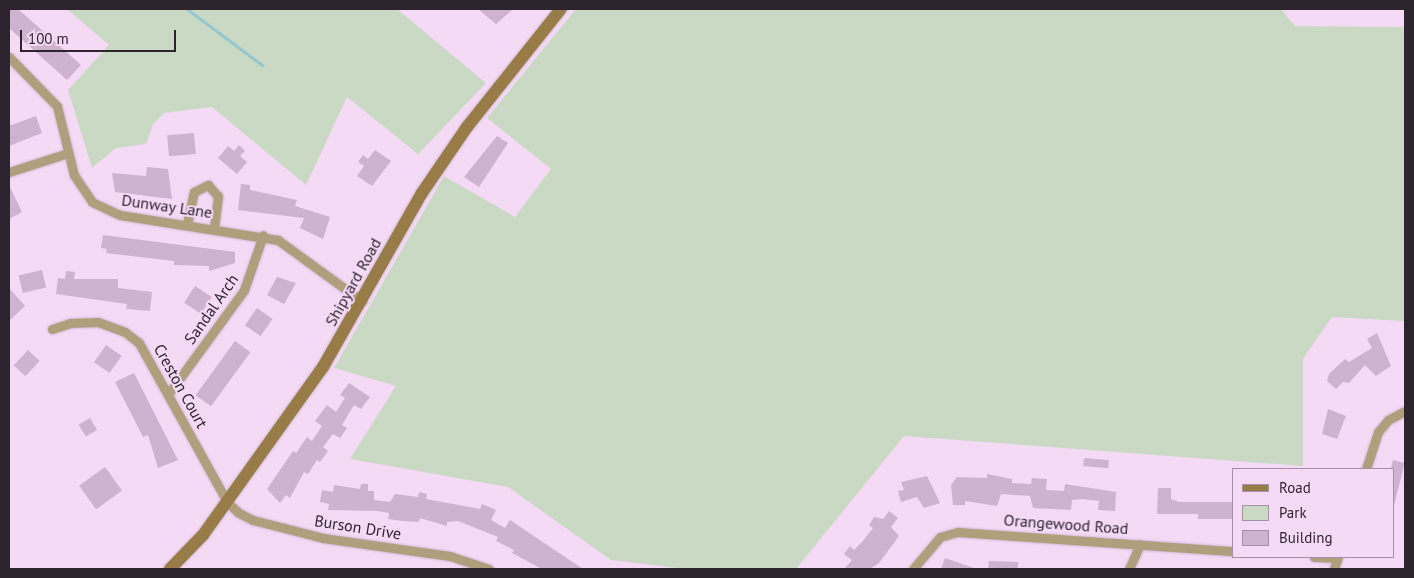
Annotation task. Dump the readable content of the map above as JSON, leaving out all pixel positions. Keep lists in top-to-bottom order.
{
  "streets": {
    "street": [
      "Dunway Lane",
      "Shipyard Road",
      "Sandal Arch",
      "Creston Court",
      "Orangewood Road",
      "Burson Drive"
    ]
  },
  "crossings": [
    ["Dunway Lane", "Shipyard Road"],
    ["Dunway Lane", "Sandal Arch"],
    ["Shipyard Road", "Creston Court"],
    ["Shipyard Road", "Burson Drive"],
    ["Sandal Arch", "Creston Court"],
    ["Creston Court", "Burson Drive"]
  ],
  "legend": ["Road", "Park", "Building"],
  "scale_bar": "100 m"
}
